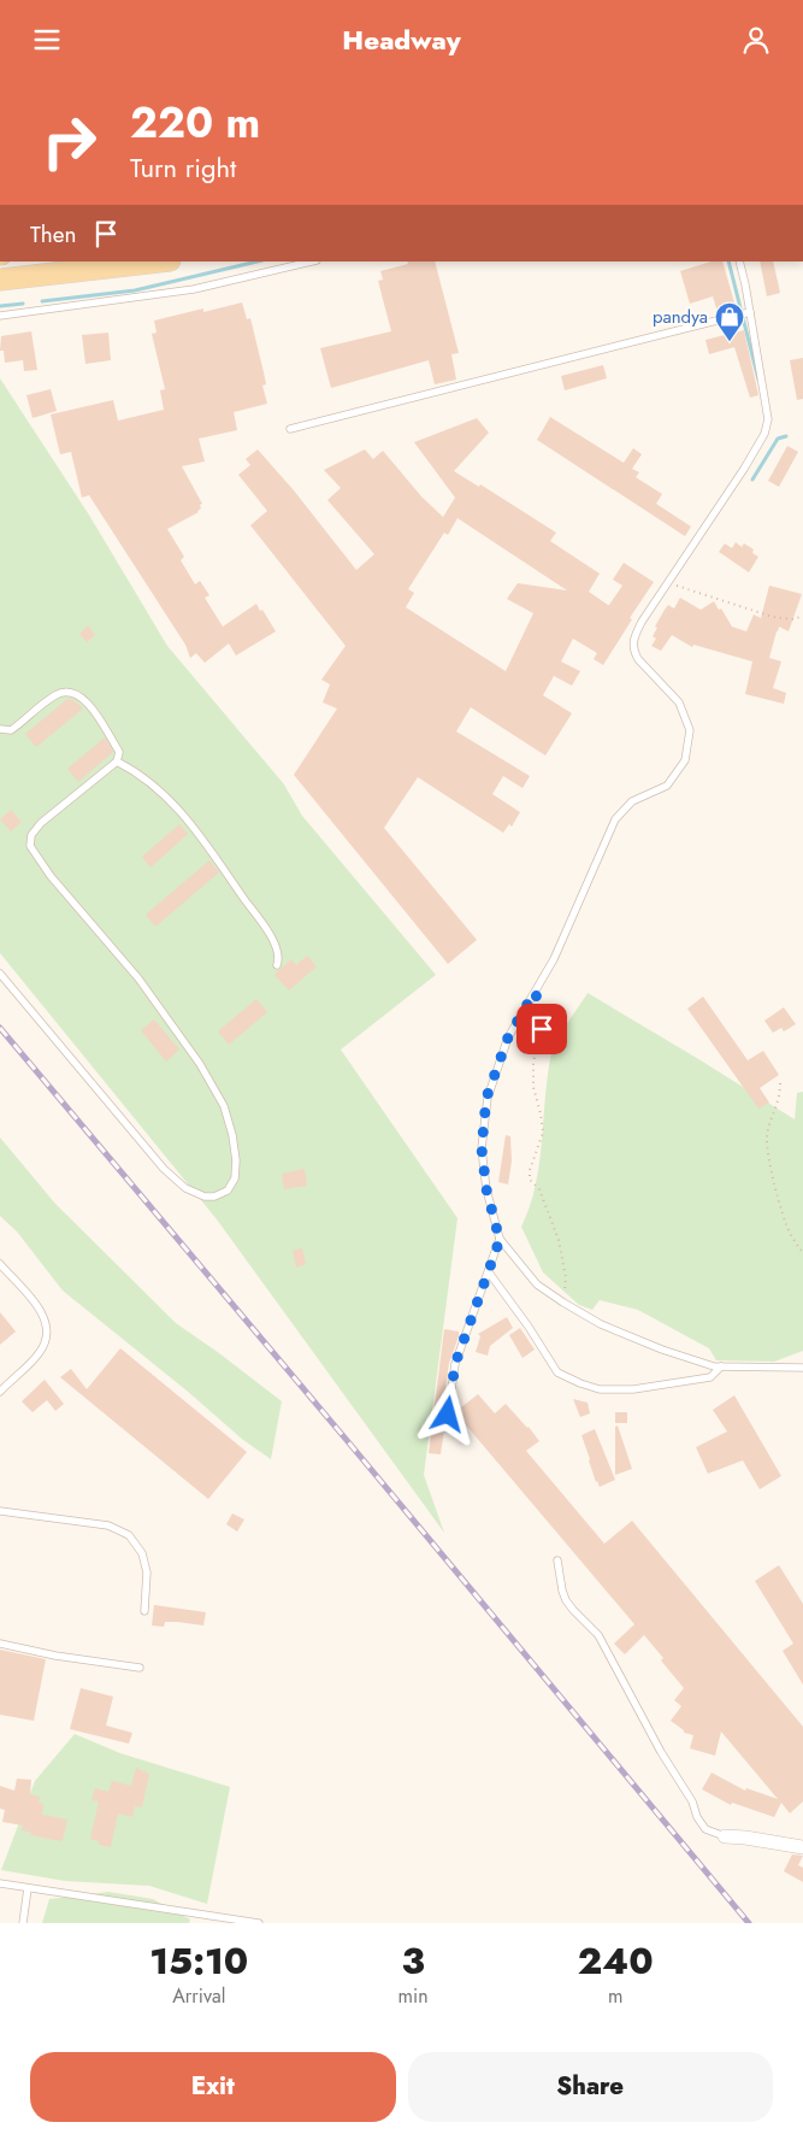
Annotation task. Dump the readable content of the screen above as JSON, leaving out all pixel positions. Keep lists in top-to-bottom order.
{
  "places": {
    "shop": ["pandya"]
  },
  "page": {
    "header": "Headway",
    "turn": ["220 m", "Turn right"],
    "then": "Then",
    "eta": [
      "15:10",
      "Arrival",
      "3",
      "min",
      "240",
      "m"
    ],
    "buttons": ["Exit", "Share"]
  }
}
